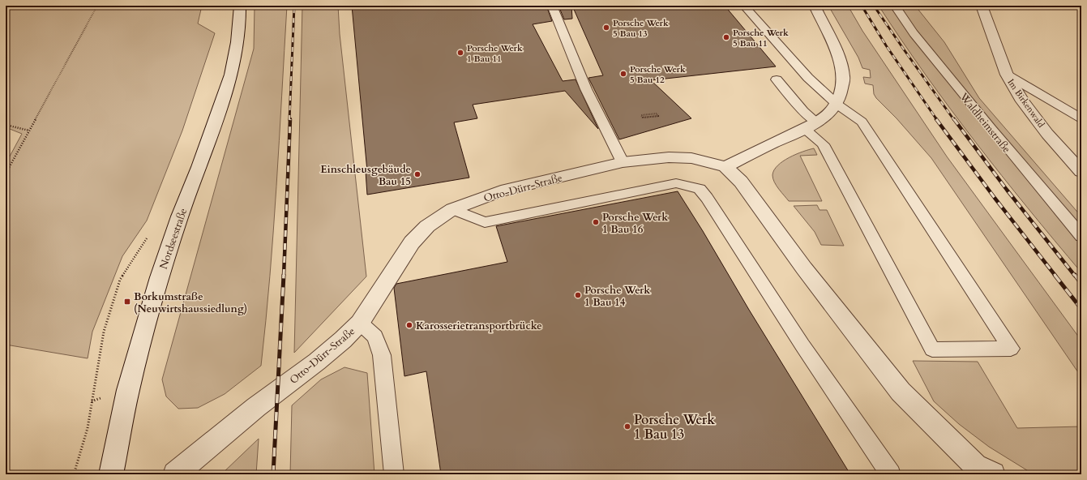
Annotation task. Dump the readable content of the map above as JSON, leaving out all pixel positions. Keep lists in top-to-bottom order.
{
  "streets": {
    "street": ["Im Birkenwald", "Otto-Dürr-Straße", "Nordseestraße"],
    "lane": ["Waldheimstraße"]
  },
  "places": {
    "other": [
      "Porsche Werk 5 Bau 13",
      "Porsche Werk 5 Bau 11",
      "Porsche Werk 1 Bau 11",
      "Porsche Werk 5 Bau 12",
      "Einschleusgebäude Bau 15",
      "Porsche Werk 1 Bau 16",
      "Porsche Werk 1 Bau 14",
      "Karosserietransportbrücke",
      "Porsche Werk 1 Bau 13"
    ],
    "transit": ["Borkumstraße (Neuwirtshaussiedlung)"]
  }
}
